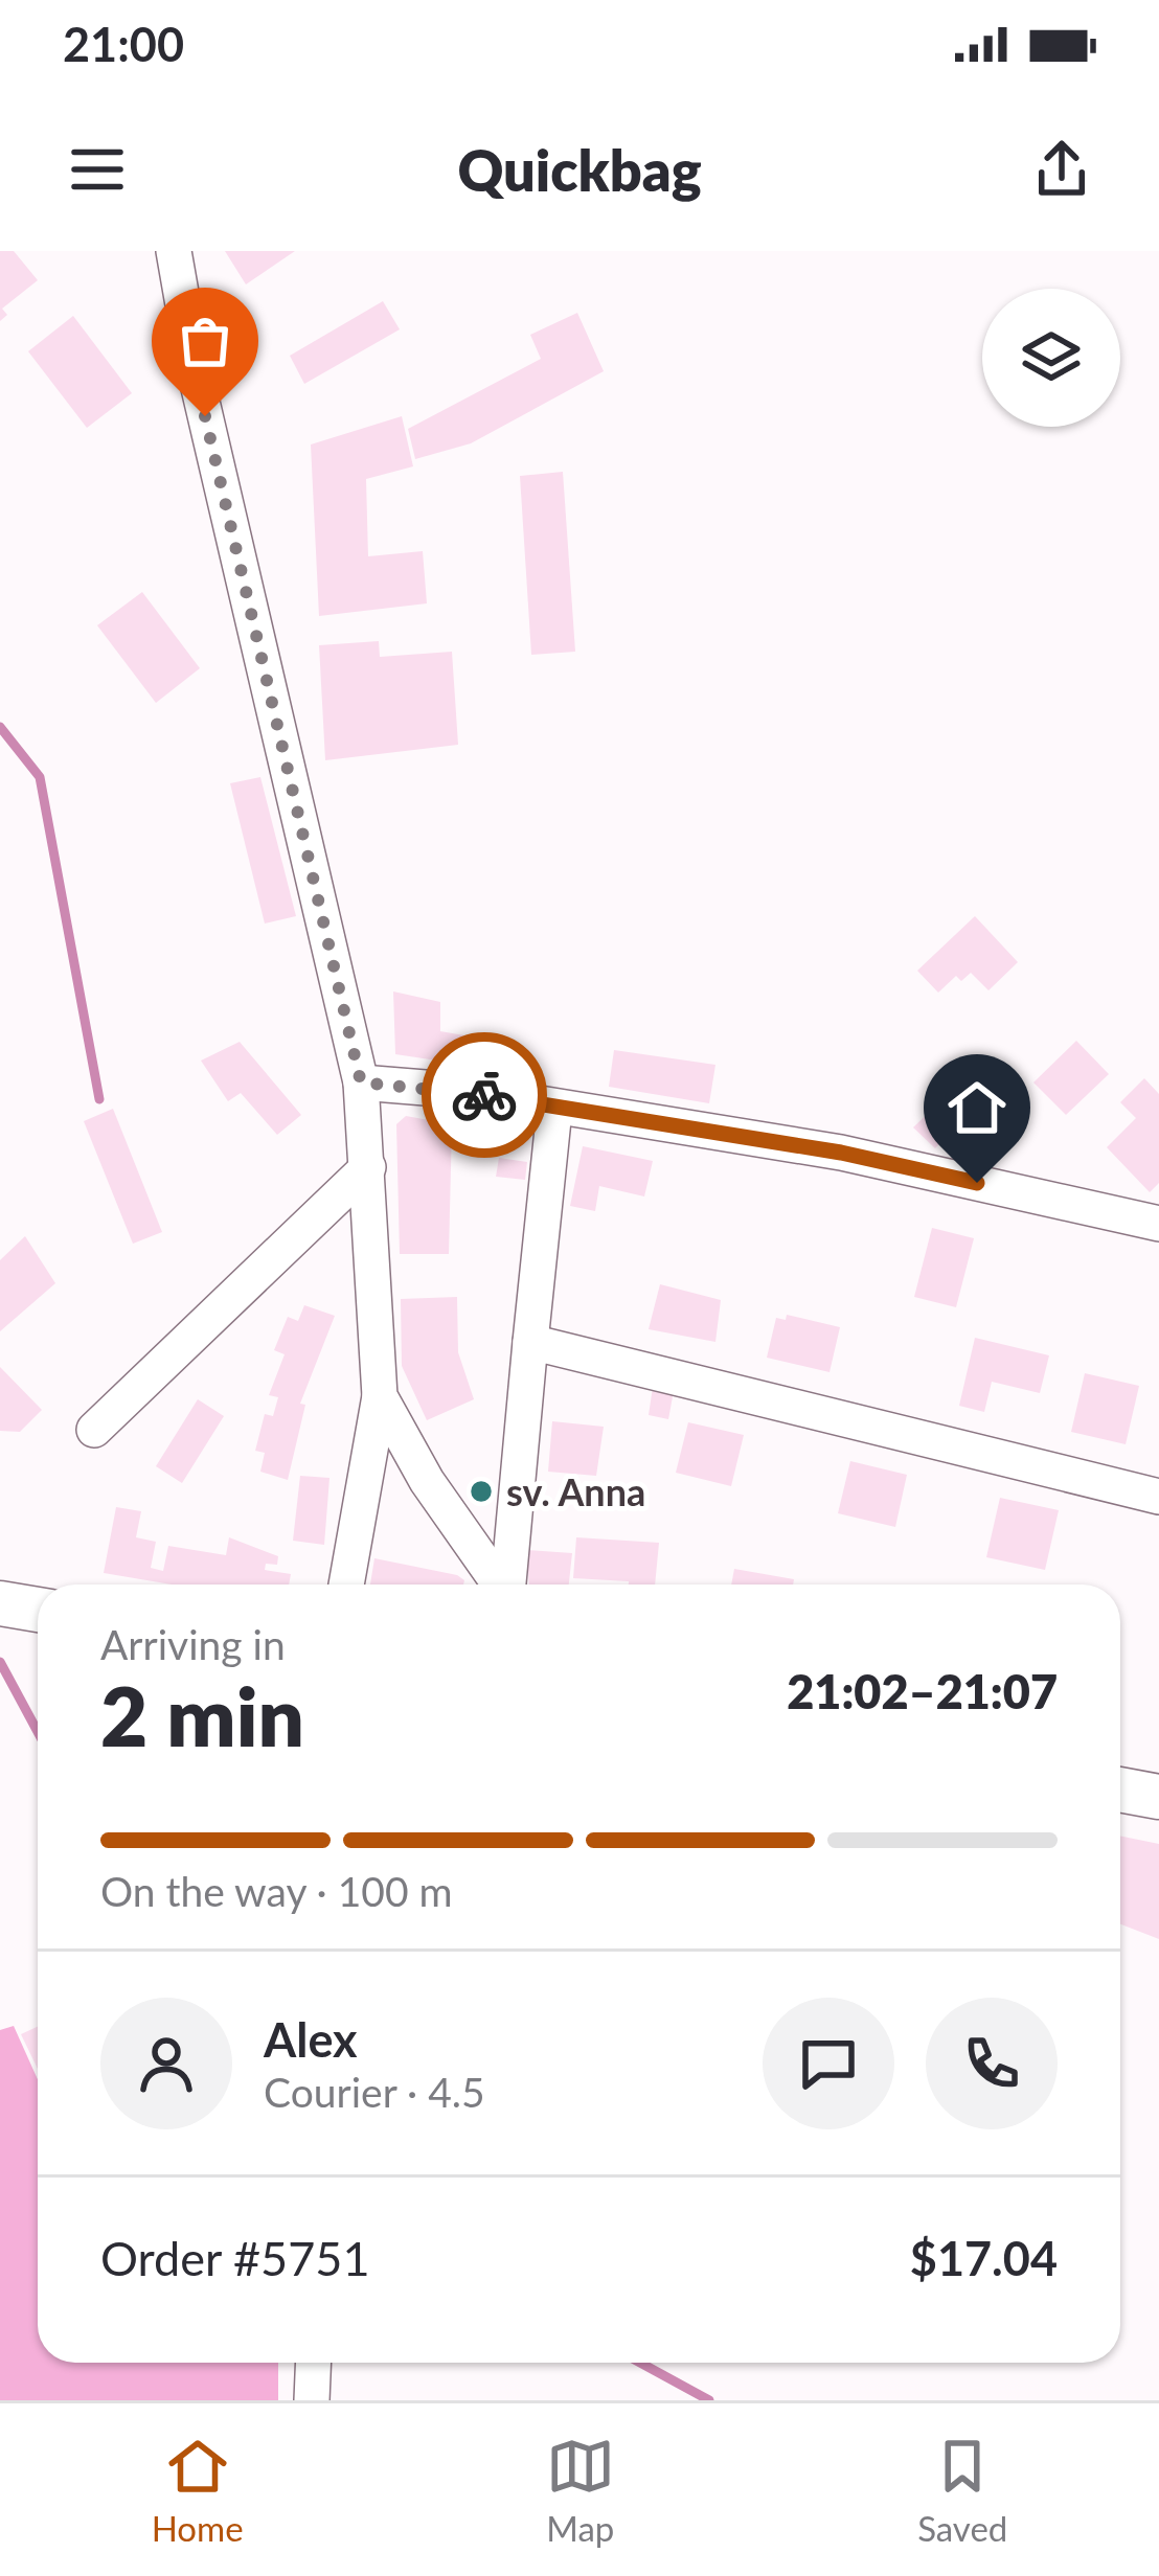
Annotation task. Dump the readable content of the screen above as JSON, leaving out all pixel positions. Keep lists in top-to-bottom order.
{
  "places": ["sv. Anna"],
  "page": {
    "status": "21:00",
    "header": "Quickbag",
    "heading": ["2 min", "Arriving in", "21:02–21:07"],
    "panel": [
      "Alex",
      "Courier · 4.5",
      "Order #5751",
      "$17.04"
    ],
    "bar": "On the way · 100 m",
    "tabs": ["Home", "Map", "Saved"]
  }
}
